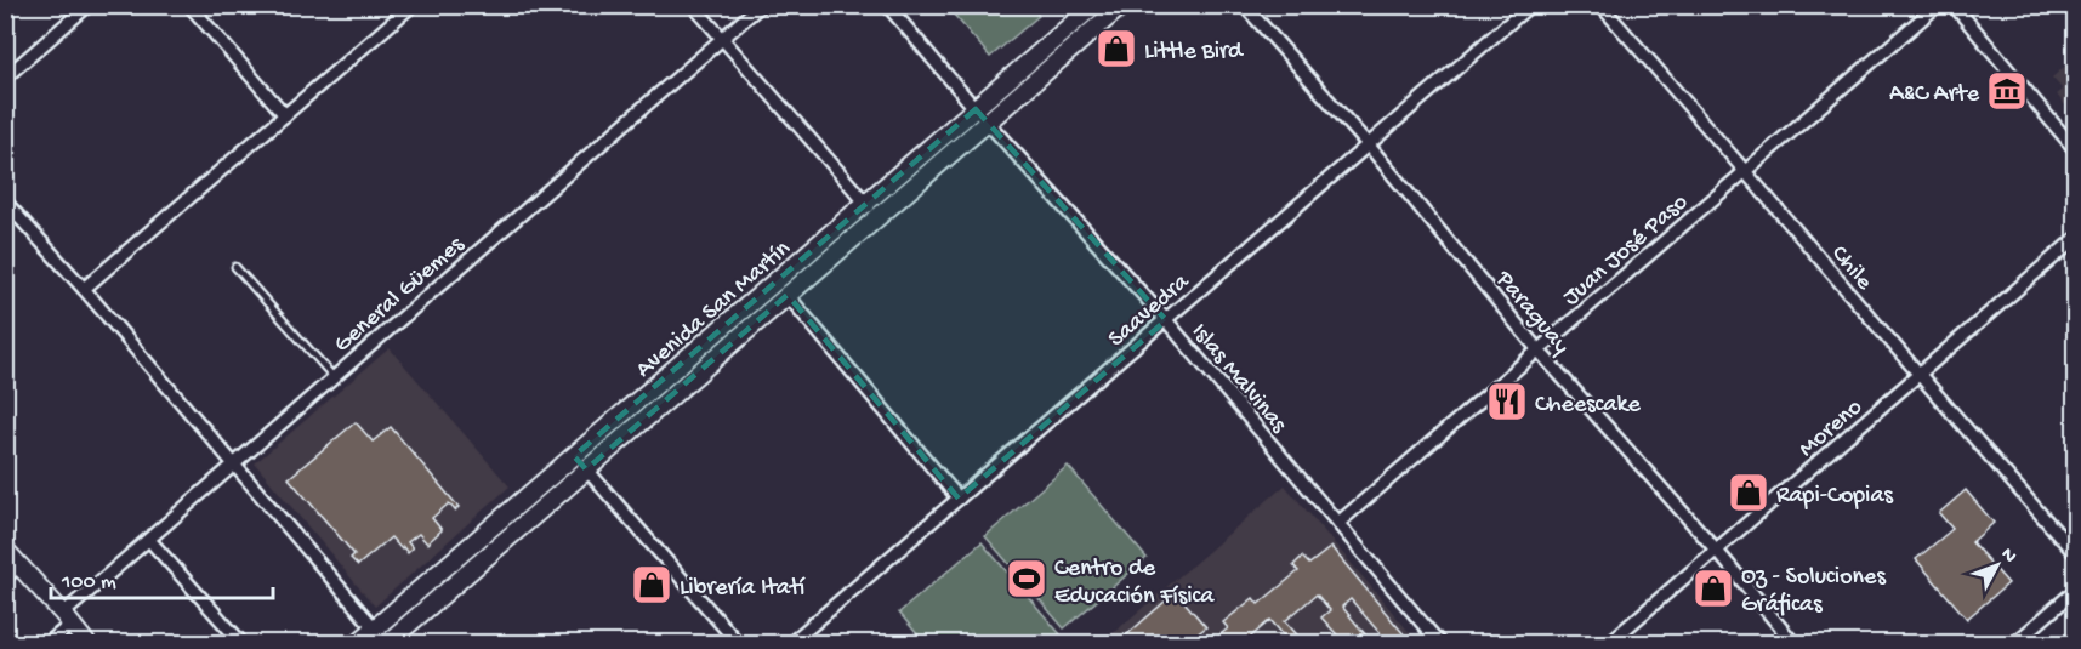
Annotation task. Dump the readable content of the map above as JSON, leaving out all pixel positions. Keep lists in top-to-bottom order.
{
  "streets": {
    "main road": ["Avenida San Martín"],
    "street": [
      "Juan José Paso",
      "Chile",
      "General Güemes",
      "Saavedra",
      "Paraguay",
      "Islas Malvinas",
      "Moreno"
    ]
  },
  "crossings": [
    ["Juan José Paso", "Chile"],
    ["Juan José Paso", "Paraguay"],
    ["Juan José Paso", "Islas Malvinas"],
    ["Chile", "Moreno"],
    ["Avenida San Martín", "Islas Malvinas"],
    ["Saavedra", "Paraguay"],
    ["Saavedra", "Islas Malvinas"],
    ["Paraguay", "Moreno"]
  ],
  "places": {
    "shop": [
      "Little Bird",
      "Rapi-Copias",
      "Librería Itatí",
      "Oz - Soluciones Gráficas"
    ],
    "museum": ["A&C Arte"],
    "restaurant": ["Cheescake"],
    "sports": ["Centro de Educación Física"]
  },
  "scale_bar": "100 m",
  "north": "top right"
}
